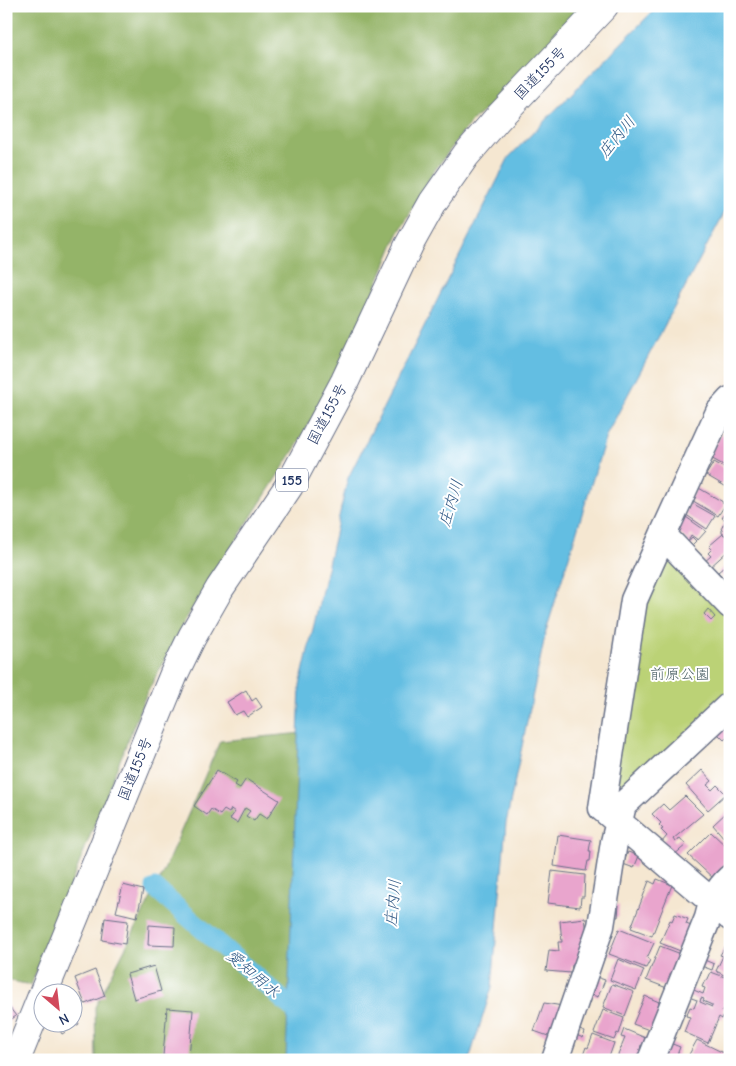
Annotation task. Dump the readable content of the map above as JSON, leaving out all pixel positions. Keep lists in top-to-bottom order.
{
  "streets": {
    "highway": ["国道155号", "155"]
  },
  "water": ["庄内川", "愛知用水"],
  "parks": ["前原公園"],
  "north": "bottom right"
}
